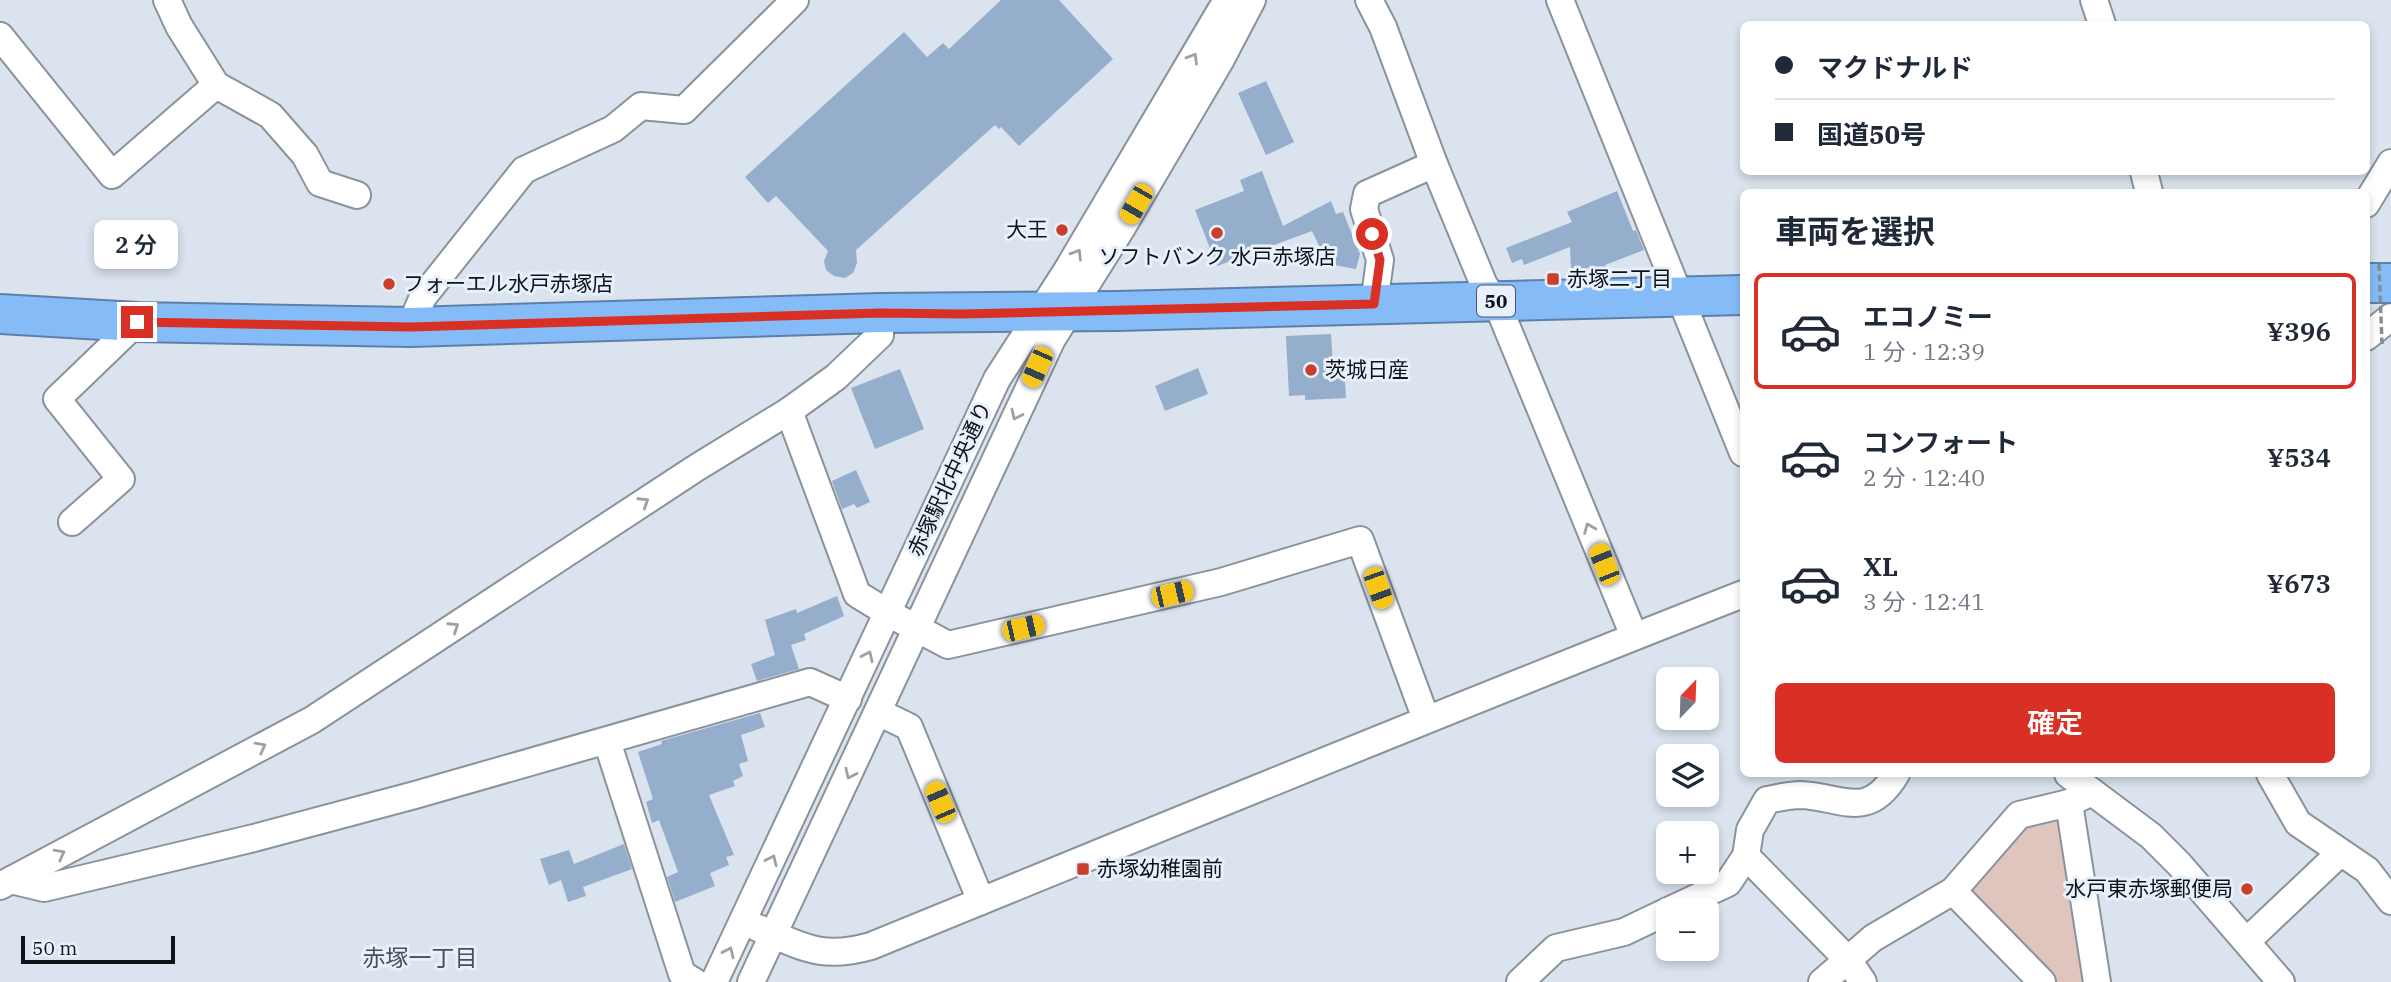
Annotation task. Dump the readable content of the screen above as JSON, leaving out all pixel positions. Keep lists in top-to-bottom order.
{
  "streets": {
    "highway": ["50"],
    "street": ["赤塚駅北中央通り"]
  },
  "crossings": [
    ["50", "赤塚駅北中央通り"]
  ],
  "districts": ["赤塚一丁目"],
  "places": {
    "other": [
      "大王",
      "ソフトバンク 水戸赤塚店",
      "フォーエル水戸赤塚店",
      "茨城日産",
      "水戸東赤塚郵便局"
    ],
    "transit": ["赤塚二丁目", "赤塚幼稚園前"]
  },
  "scale_bar": "50 m",
  "north": "top right",
  "page": {
    "banner": ["マクドナルド", "国道50号"],
    "heading": "車両を選択",
    "bubble": "2 分",
    "list": [
      {
        "name": "エコノミー",
        "note": "1 分 · 12:39",
        "value": "¥396"
      },
      {
        "name": "コンフォート",
        "note": "2 分 · 12:40",
        "value": "¥534"
      },
      {
        "name": "XL",
        "note": "3 分 · 12:41",
        "value": "¥673"
      }
    ],
    "map_buttons": ["+", "−"],
    "buttons": "確定",
    "scale": "50 m"
  }
}
